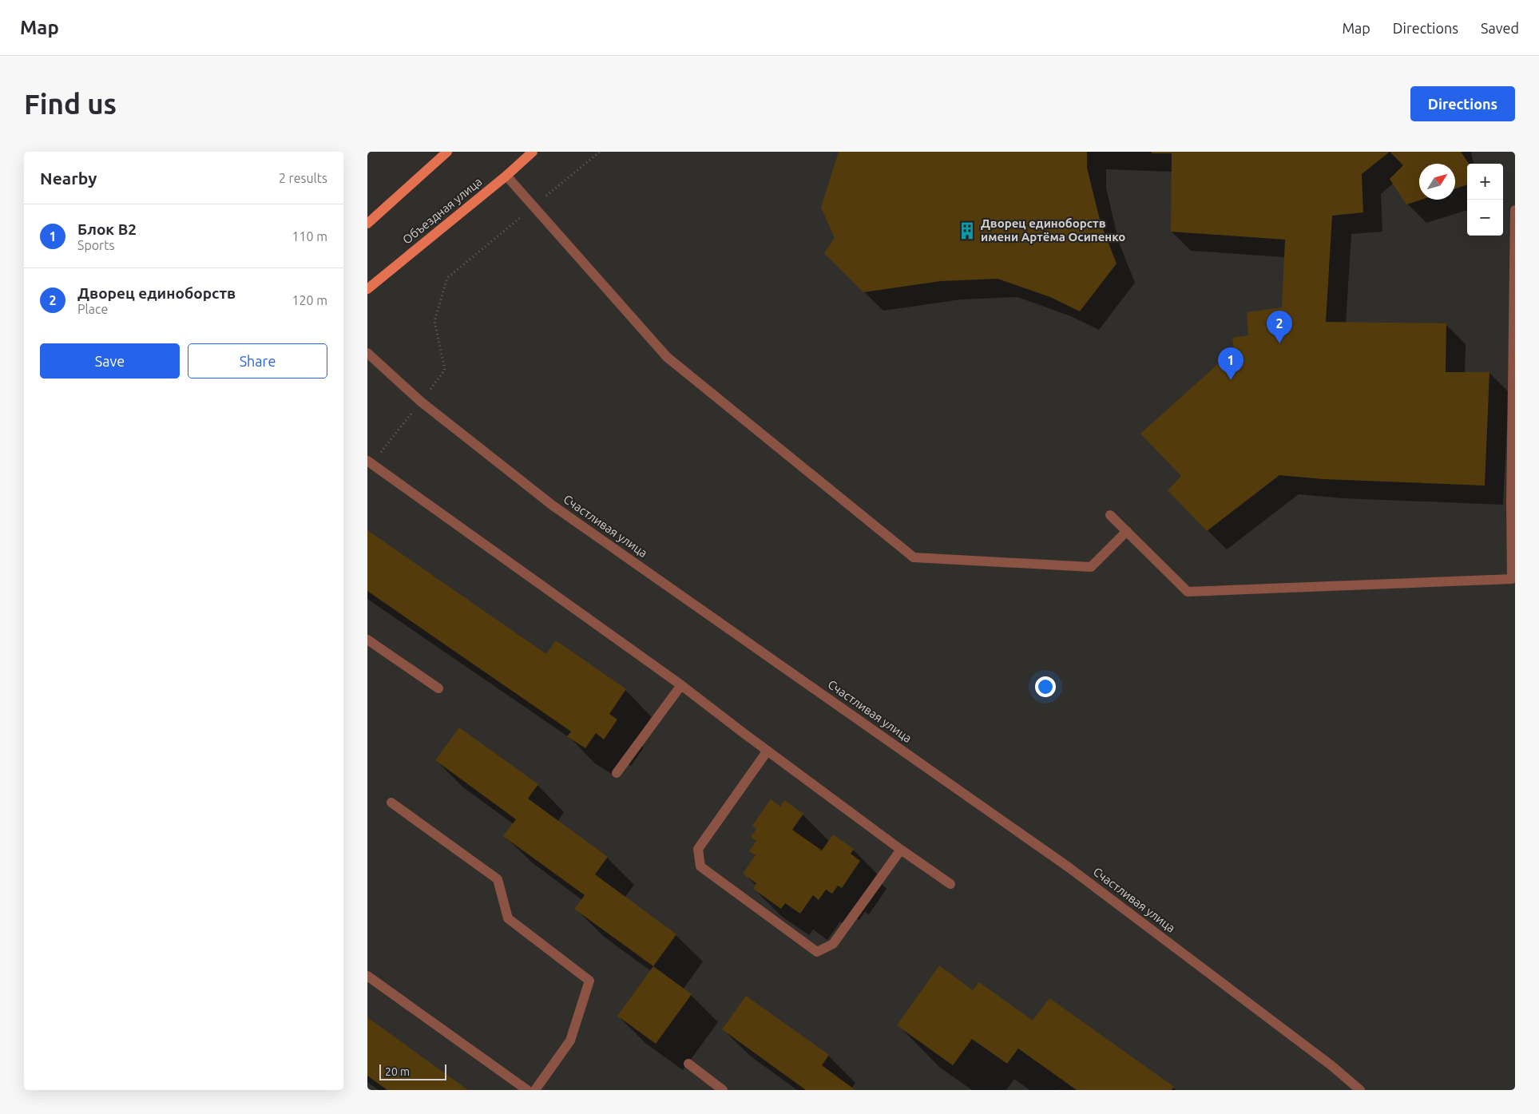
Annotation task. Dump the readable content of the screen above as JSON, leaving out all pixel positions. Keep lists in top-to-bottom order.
{
  "streets": {
    "main road": ["Объездная улица"],
    "street": ["Счастливая улица"]
  },
  "places": {
    "building": ["Дворец единоборств имени Артёма Осипенко"]
  },
  "scale_bar": "20 m",
  "north": "top right",
  "page": {
    "header": "Map",
    "nav": ["Map", "Directions", "Saved"],
    "buttons": [
      "Directions",
      ["Save", "Share"]
    ],
    "title": "Find us",
    "heading": ["Nearby", "2 results"],
    "map_buttons": ["+", "−"],
    "list": [
      {
        "mark": "1",
        "name": "Блок В2",
        "note": "Sports",
        "value": "110 m"
      },
      {
        "mark": "2",
        "name": "Дворец единоборств",
        "note": "Place",
        "value": "120 m"
      }
    ],
    "pins": ["2", "1"],
    "scale": "20 m"
  }
}
